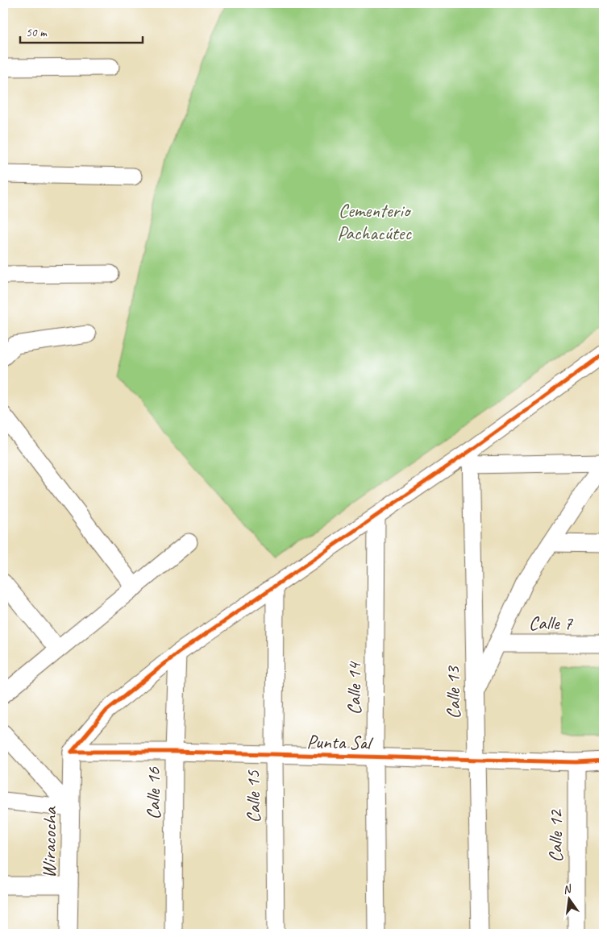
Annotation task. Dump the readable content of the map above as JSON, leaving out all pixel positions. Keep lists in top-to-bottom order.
{
  "streets": {
    "street": [
      "Calle 7",
      "Calle 14",
      "Calle 13",
      "Punta Sal",
      "Calle 16",
      "Calle 15",
      "Calle 12",
      "Wiracocha"
    ]
  },
  "crossings": [
    ["Calle 14", "Punta Sal"],
    ["Calle 13", "Punta Sal"],
    ["Punta Sal", "Calle 16"],
    ["Punta Sal", "Calle 15"],
    ["Punta Sal", "Calle 12"],
    ["Punta Sal", "Wiracocha"]
  ],
  "parks": ["Cementerio Pachacútec"],
  "scale_bar": "50 m",
  "north": "top"
}
